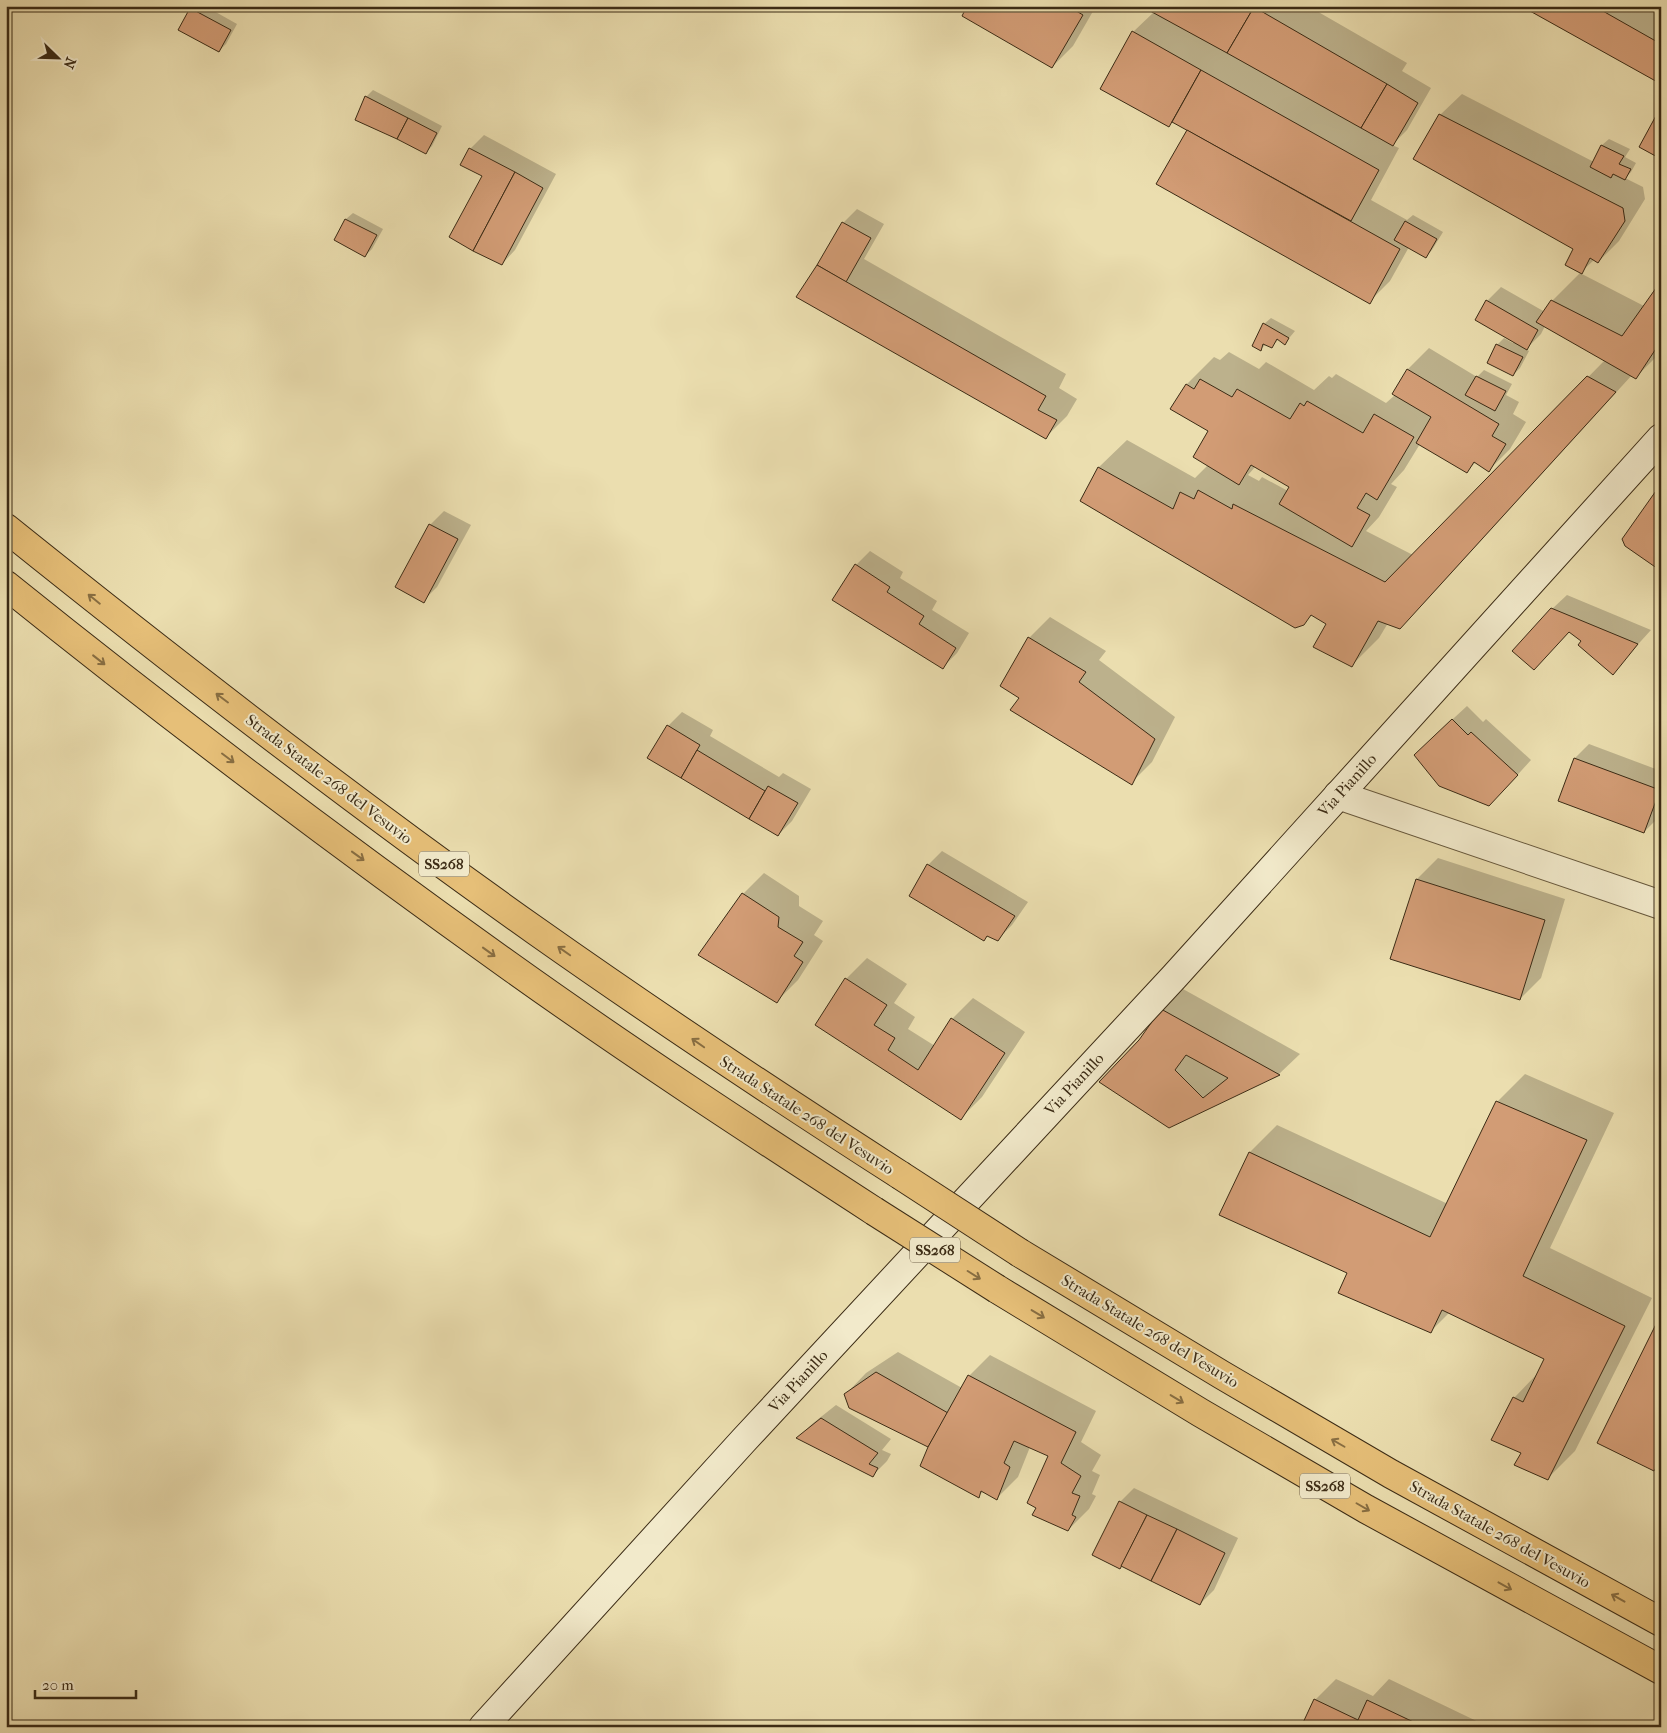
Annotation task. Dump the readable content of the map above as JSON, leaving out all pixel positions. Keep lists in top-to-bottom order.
{
  "streets": {
    "highway": ["Strada Statale 268 del Vesuvio", "SS268"],
    "street": ["Via Pianillo"]
  },
  "scale_bar": "20 m",
  "north": "bottom right"
}
